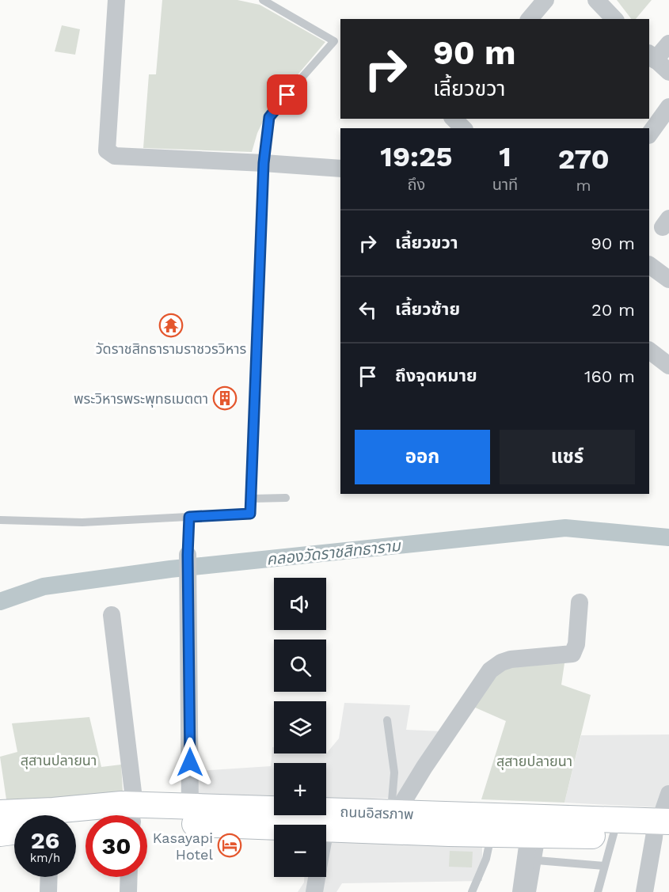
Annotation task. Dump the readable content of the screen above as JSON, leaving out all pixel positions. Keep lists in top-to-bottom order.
{
  "streets": {
    "main road": ["ถนนอิสรภาพ"]
  },
  "water": ["คลองวัดราชสิทธาราม"],
  "parks": ["สุสานปลายนา", "สุสายปลายนา"],
  "places": {
    "temple": ["วัดราชสิทธารามราชวรวิหาร"],
    "building": ["พระวิหารพระพุทธเมตตา"],
    "hotel": ["Kasayapi Hotel"]
  },
  "page": {
    "turn": ["90 m", "เลี้ยวขวา"],
    "eta": [
      "19:25",
      "ถึง",
      "1",
      "นาที",
      "270",
      "m"
    ],
    "list": [
      {
        "name": "เลี้ยวขวา",
        "value": "90 m"
      },
      {
        "name": "เลี้ยวซ้าย",
        "value": "20 m"
      },
      {
        "name": "ถึงจุดหมาย",
        "value": "160 m"
      }
    ],
    "buttons": ["ออก", "แชร์"],
    "map_buttons": ["+", "−"],
    "speed": "26 km/h",
    "limit": "30"
  }
}
